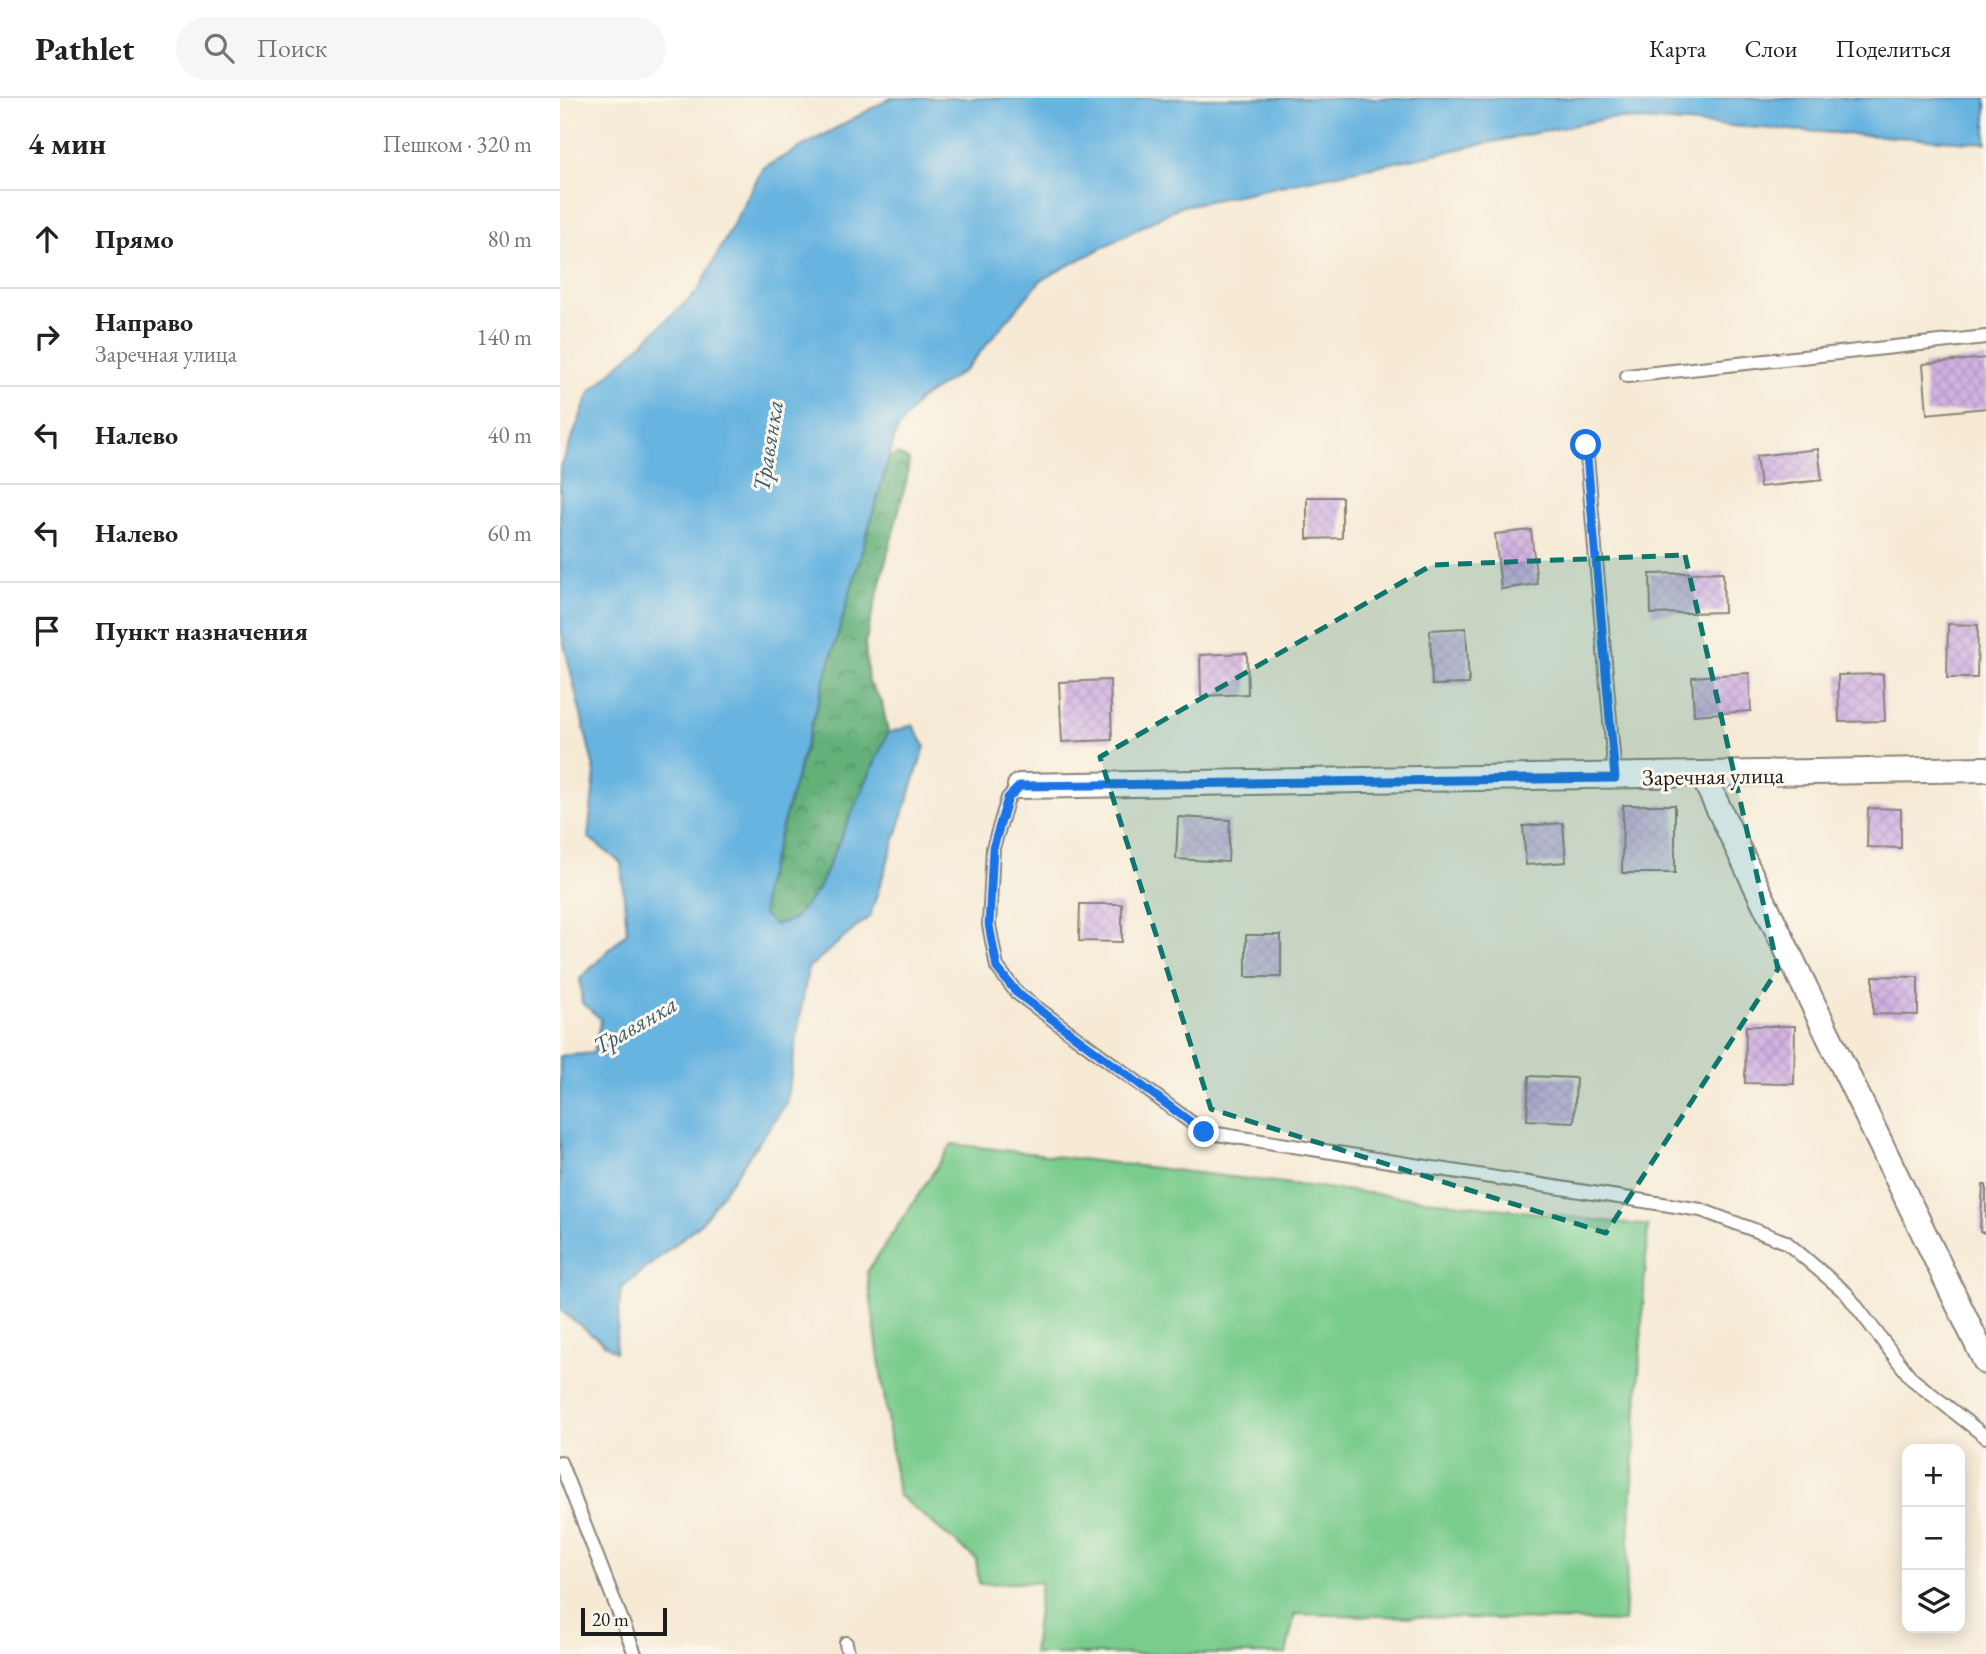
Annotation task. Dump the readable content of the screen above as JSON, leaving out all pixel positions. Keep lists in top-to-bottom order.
{
  "streets": {
    "street": ["Заречная улица"]
  },
  "water": ["Травянка"],
  "scale_bar": "20 m",
  "page": {
    "header": "Pathlet",
    "search": "Поиск",
    "nav": ["Карта", "Слои", "Поделиться"],
    "heading": ["4 мин", "Пешком · 320 m"],
    "list": [
      ["Прямо", "80 m"],
      ["Направо", "Заречная улица", "140 m"],
      ["Налево", "40 m"],
      ["Налево", "60 m"],
      "Пункт назначения"
    ],
    "map_buttons": ["+", "−"],
    "scale": "20 m"
  }
}
